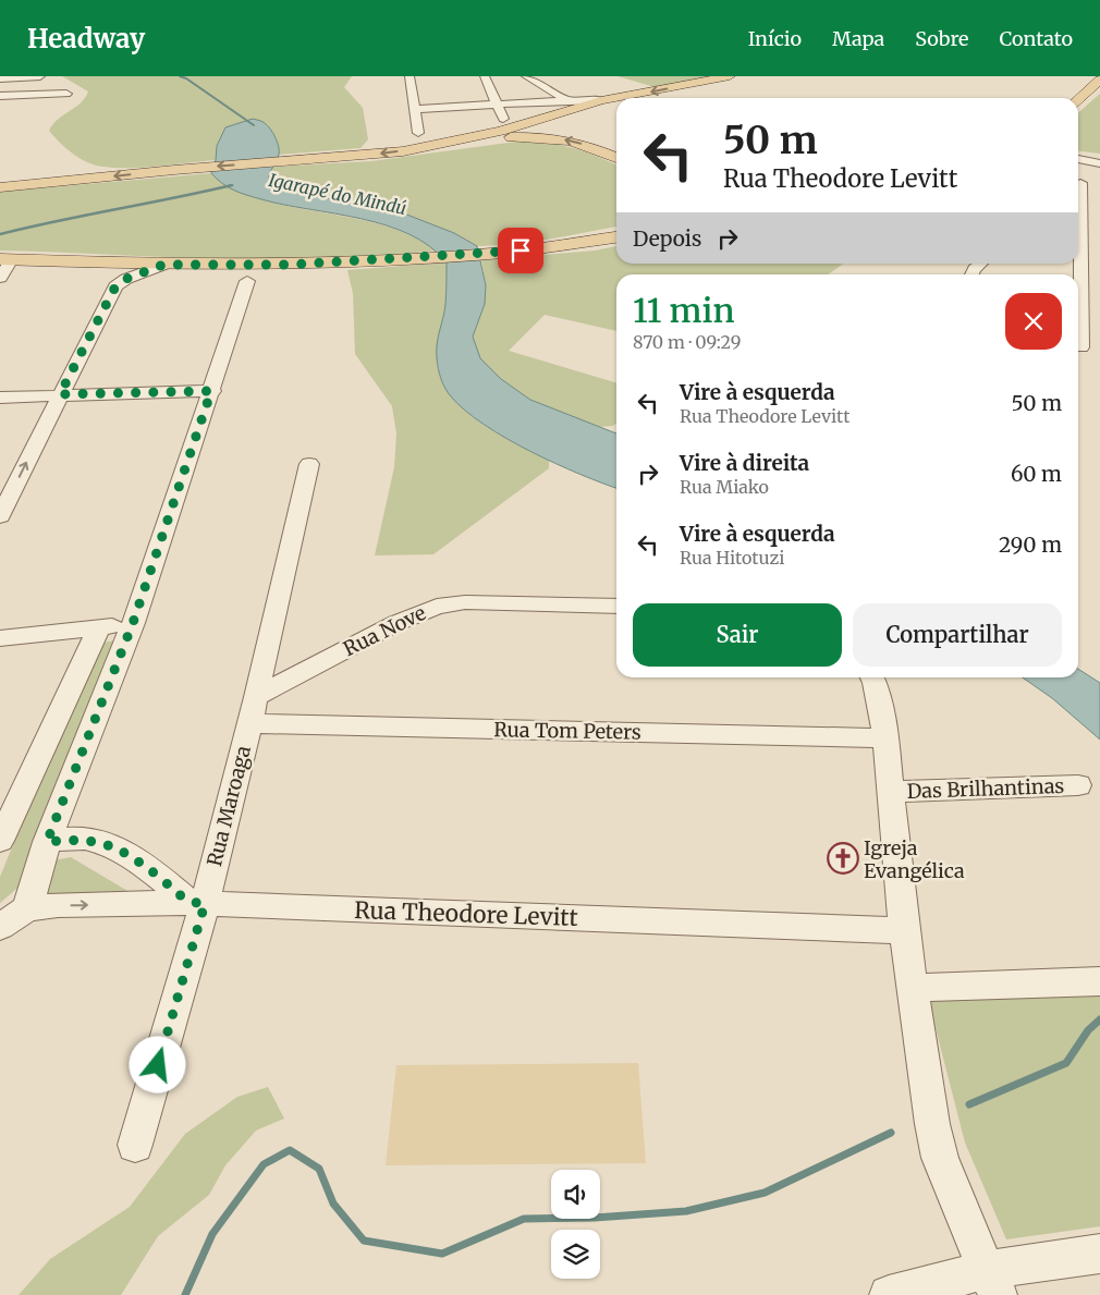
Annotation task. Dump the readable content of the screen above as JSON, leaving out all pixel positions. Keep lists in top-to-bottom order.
{
  "streets": {
    "street": [
      "Rua Nove",
      "Rua Tom Peters",
      "Das Brilhantinas",
      "Rua Maroaga",
      "Rua Theodore Levitt"
    ]
  },
  "crossings": [
    ["Rua Nove", "Rua Tom Peters"],
    ["Rua Nove", "Rua Maroaga"],
    ["Rua Tom Peters", "Rua Maroaga"],
    ["Rua Maroaga", "Rua Theodore Levitt"]
  ],
  "water": ["Igarapé do Mindú"],
  "places": {
    "church": ["Igreja Evangélica"]
  },
  "page": {
    "header": "Headway",
    "nav": [
      "Início",
      "Mapa",
      "Sobre",
      "Contato"
    ],
    "turn": ["50 m", "Rua Theodore Levitt"],
    "then": "Depois",
    "heading": ["11 min", "870 m · 09:29"],
    "list": [
      {
        "name": "Vire à esquerda",
        "note": "Rua Theodore Levitt",
        "value": "50 m"
      },
      {
        "name": "Vire à direita",
        "note": "Rua Miako",
        "value": "60 m"
      },
      {
        "name": "Vire à esquerda",
        "note": "Rua Hitotuzi",
        "value": "290 m"
      }
    ],
    "buttons": ["Sair", "Compartilhar"]
  }
}
